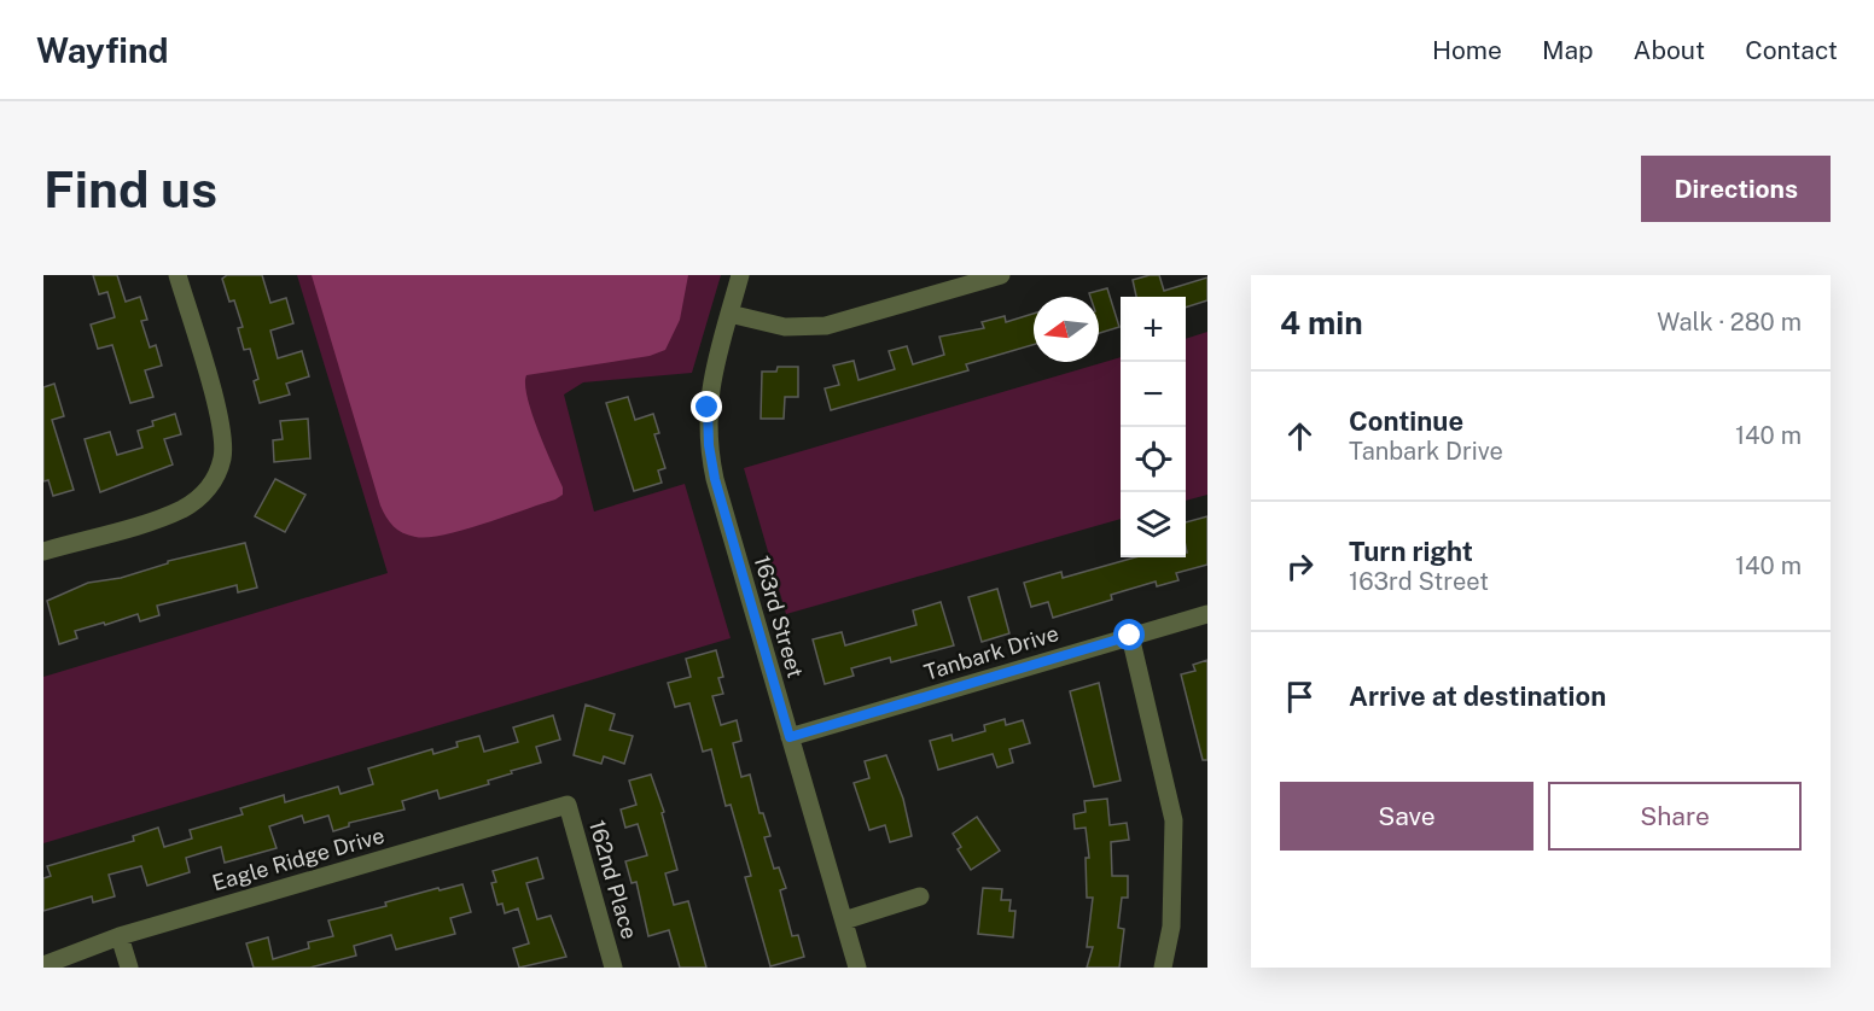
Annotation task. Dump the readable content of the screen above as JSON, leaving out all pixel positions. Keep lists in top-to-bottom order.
{
  "streets": {
    "street": [
      "163rd Street",
      "Tanbark Drive",
      "Eagle Ridge Drive",
      "162nd Place"
    ]
  },
  "crossings": [
    ["163rd Street", "Tanbark Drive"],
    ["Eagle Ridge Drive", "162nd Place"]
  ],
  "north": "left",
  "page": {
    "header": "Wayfind",
    "nav": [
      "Home",
      "Map",
      "About",
      "Contact"
    ],
    "buttons": [
      "Directions",
      ["Save", "Share"]
    ],
    "title": "Find us",
    "heading": ["4 min", "Walk · 280 m"],
    "map_buttons": ["+", "−"],
    "list": [
      ["Continue", "Tanbark Drive", "140 m"],
      ["Turn right", "163rd Street", "140 m"],
      "Arrive at destination"
    ]
  }
}
